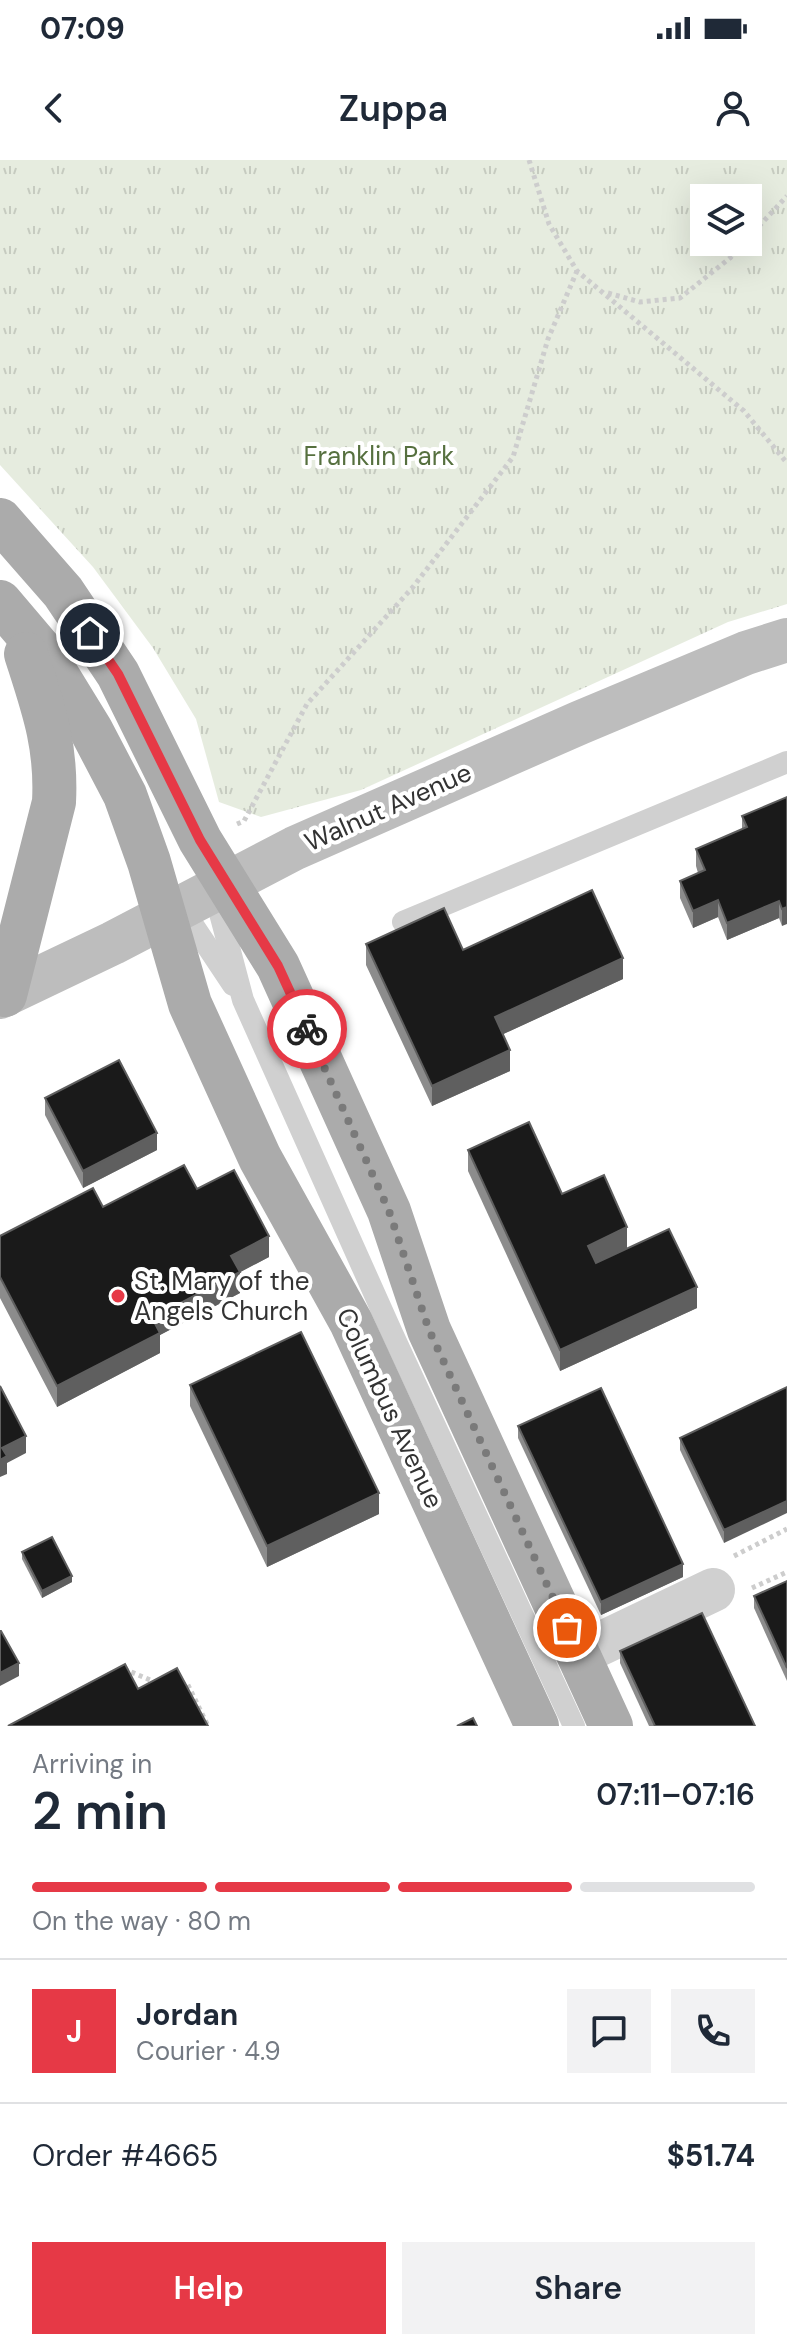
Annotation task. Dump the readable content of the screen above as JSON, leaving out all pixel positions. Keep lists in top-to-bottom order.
{
  "streets": {
    "main road": ["Columbus Avenue"],
    "street": ["Walnut Avenue"]
  },
  "crossings": [
    ["Walnut Avenue", "Columbus Avenue"]
  ],
  "parks": ["Franklin Park"],
  "places": ["St. Mary of the Angels Church"],
  "page": {
    "status": "07:09",
    "header": "Zuppa",
    "heading": ["2 min", "Arriving in", "07:11–07:16"],
    "panel": [
      "Jordan",
      "Courier · 4.9",
      "Order #4665",
      "$51.74"
    ],
    "bar": "On the way · 80 m",
    "round": "J",
    "buttons": ["Help", "Share"]
  }
}
